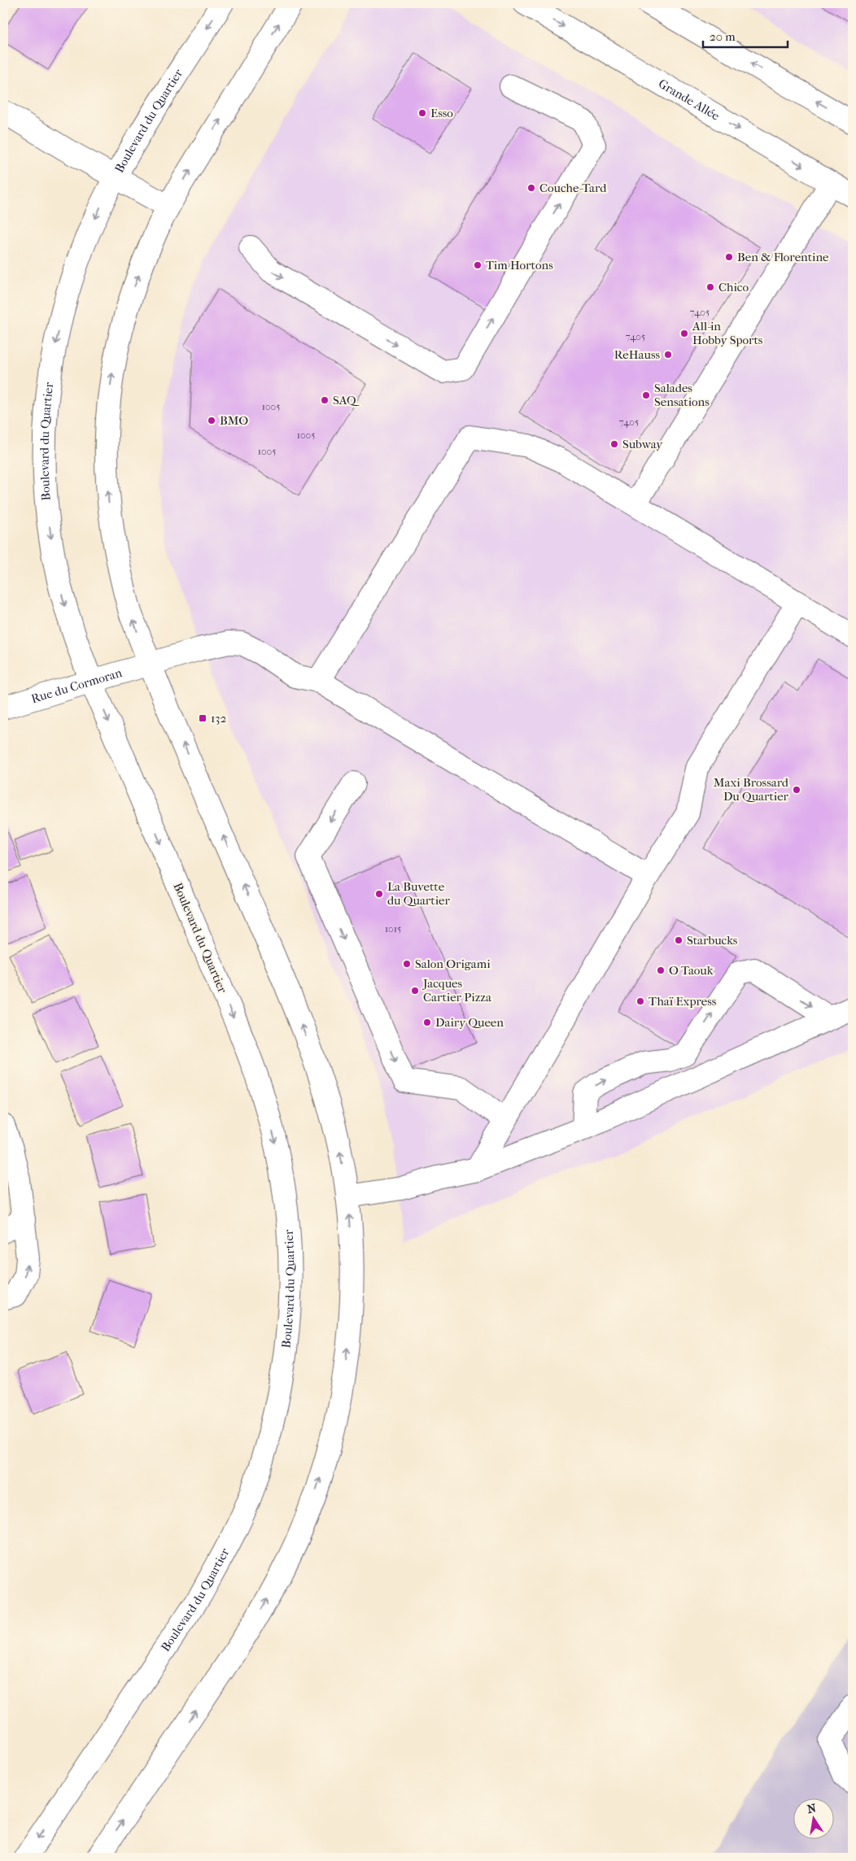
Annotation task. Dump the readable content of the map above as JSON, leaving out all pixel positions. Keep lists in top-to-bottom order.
{
  "streets": {
    "main road": ["Grande Allée", "Boulevard du Quartier", "Rue du Cormoran"]
  },
  "crossings": [
    ["Boulevard du Quartier", "Rue du Cormoran"]
  ],
  "places": {
    "other": [
      "Esso",
      "Couche-Tard",
      "Ben & Florentine",
      "Tim Hortons",
      "Chico",
      "All-in Hobby Sports",
      "ReHauss",
      "Salades Sensations",
      "SAQ",
      "BMO",
      "Subway",
      "Maxi Brossard Du Quartier",
      "La Buvette du Quartier",
      "Starbucks",
      "Salon Origami",
      "O Taouk",
      "Jacques Cartier Pizza",
      "Thaï Express",
      "Dairy Queen"
    ],
    "transit": ["132"]
  },
  "house_numbers": [
    "7405",
    "7405",
    "1005",
    "7405",
    "1005",
    "1005",
    "1015"
  ],
  "scale_bar": "20 m",
  "north": "top"
}
